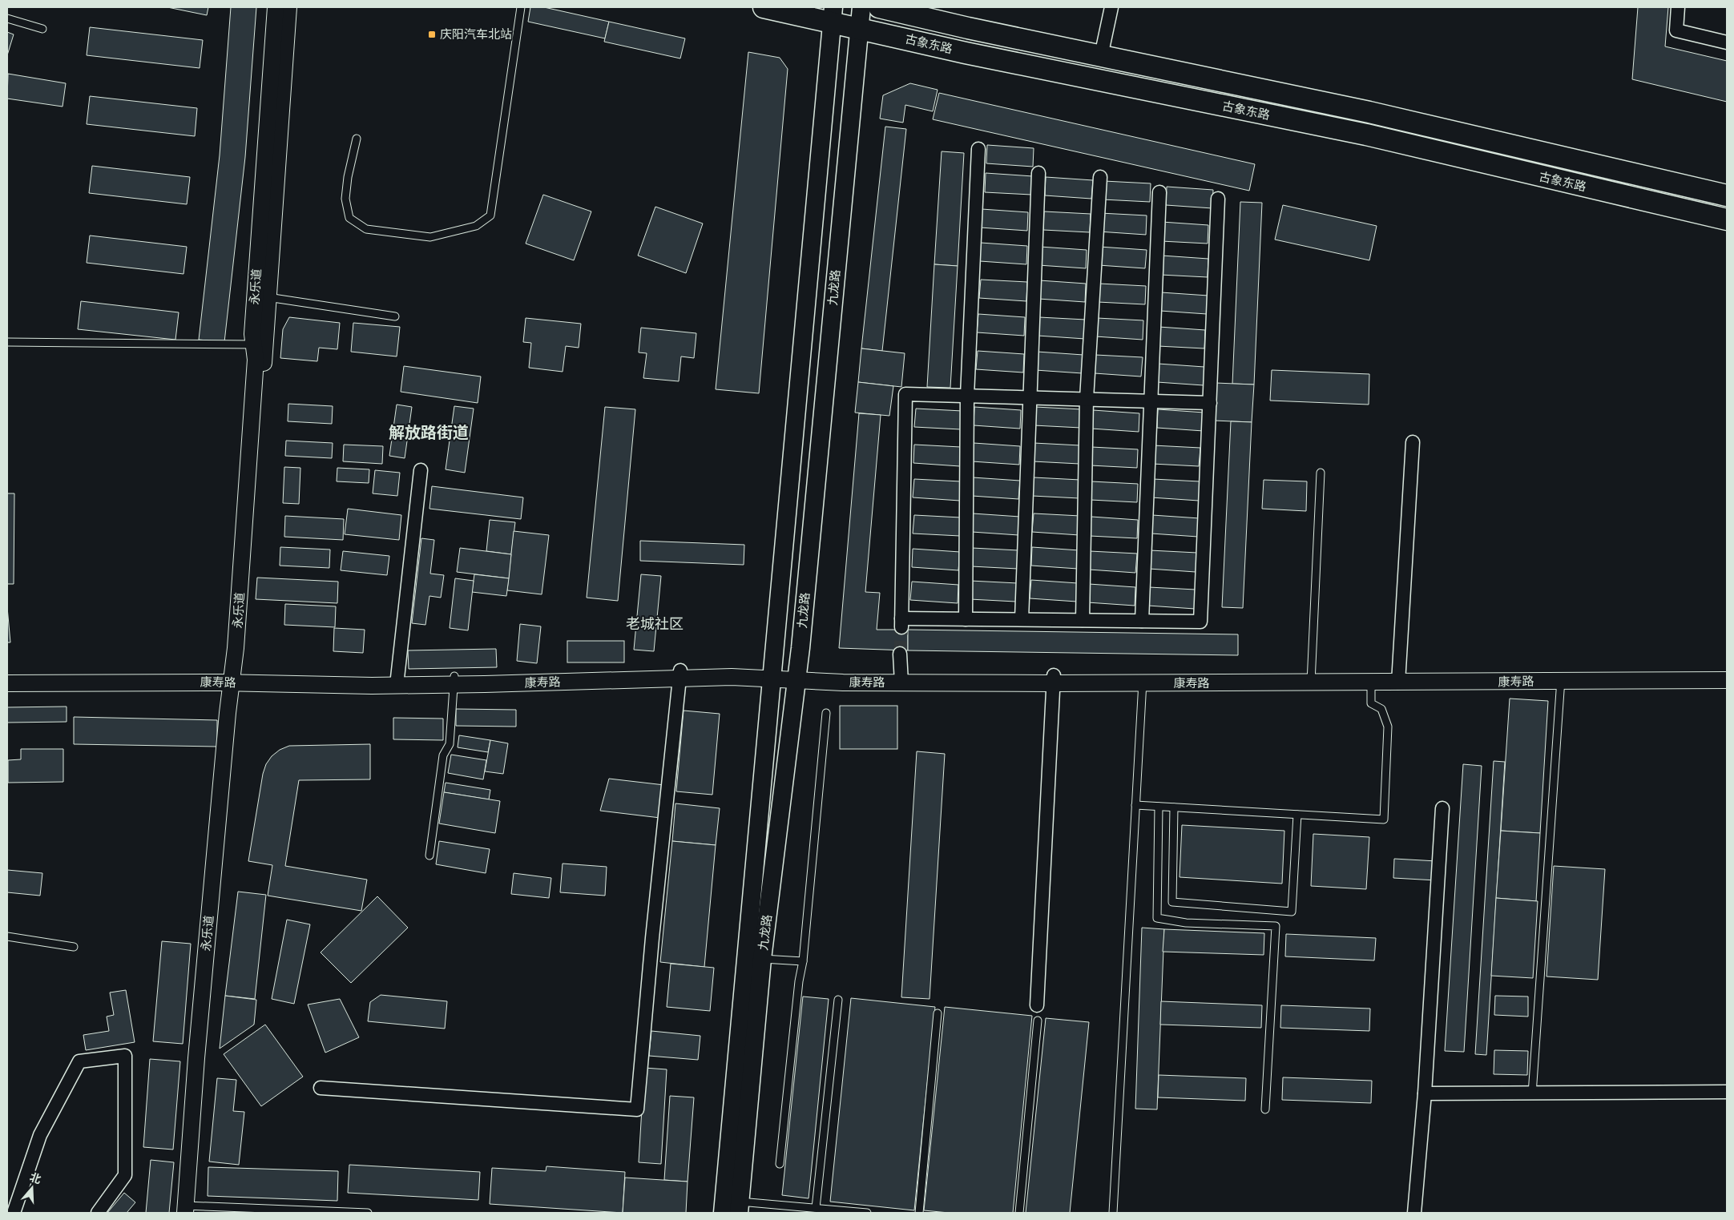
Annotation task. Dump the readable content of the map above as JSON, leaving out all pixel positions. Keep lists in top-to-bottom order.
{
  "streets": {
    "main road": ["古象东路", "九龙路"],
    "street": ["永乐道", "康寿路"]
  },
  "crossings": [
    ["古象东路", "九龙路"],
    ["永乐道", "康寿路"],
    ["九龙路", "康寿路"]
  ],
  "districts": ["解放路街道", "老城社区"],
  "places": {
    "transit": ["庆阳汽车北站"]
  },
  "north": "top"
}
